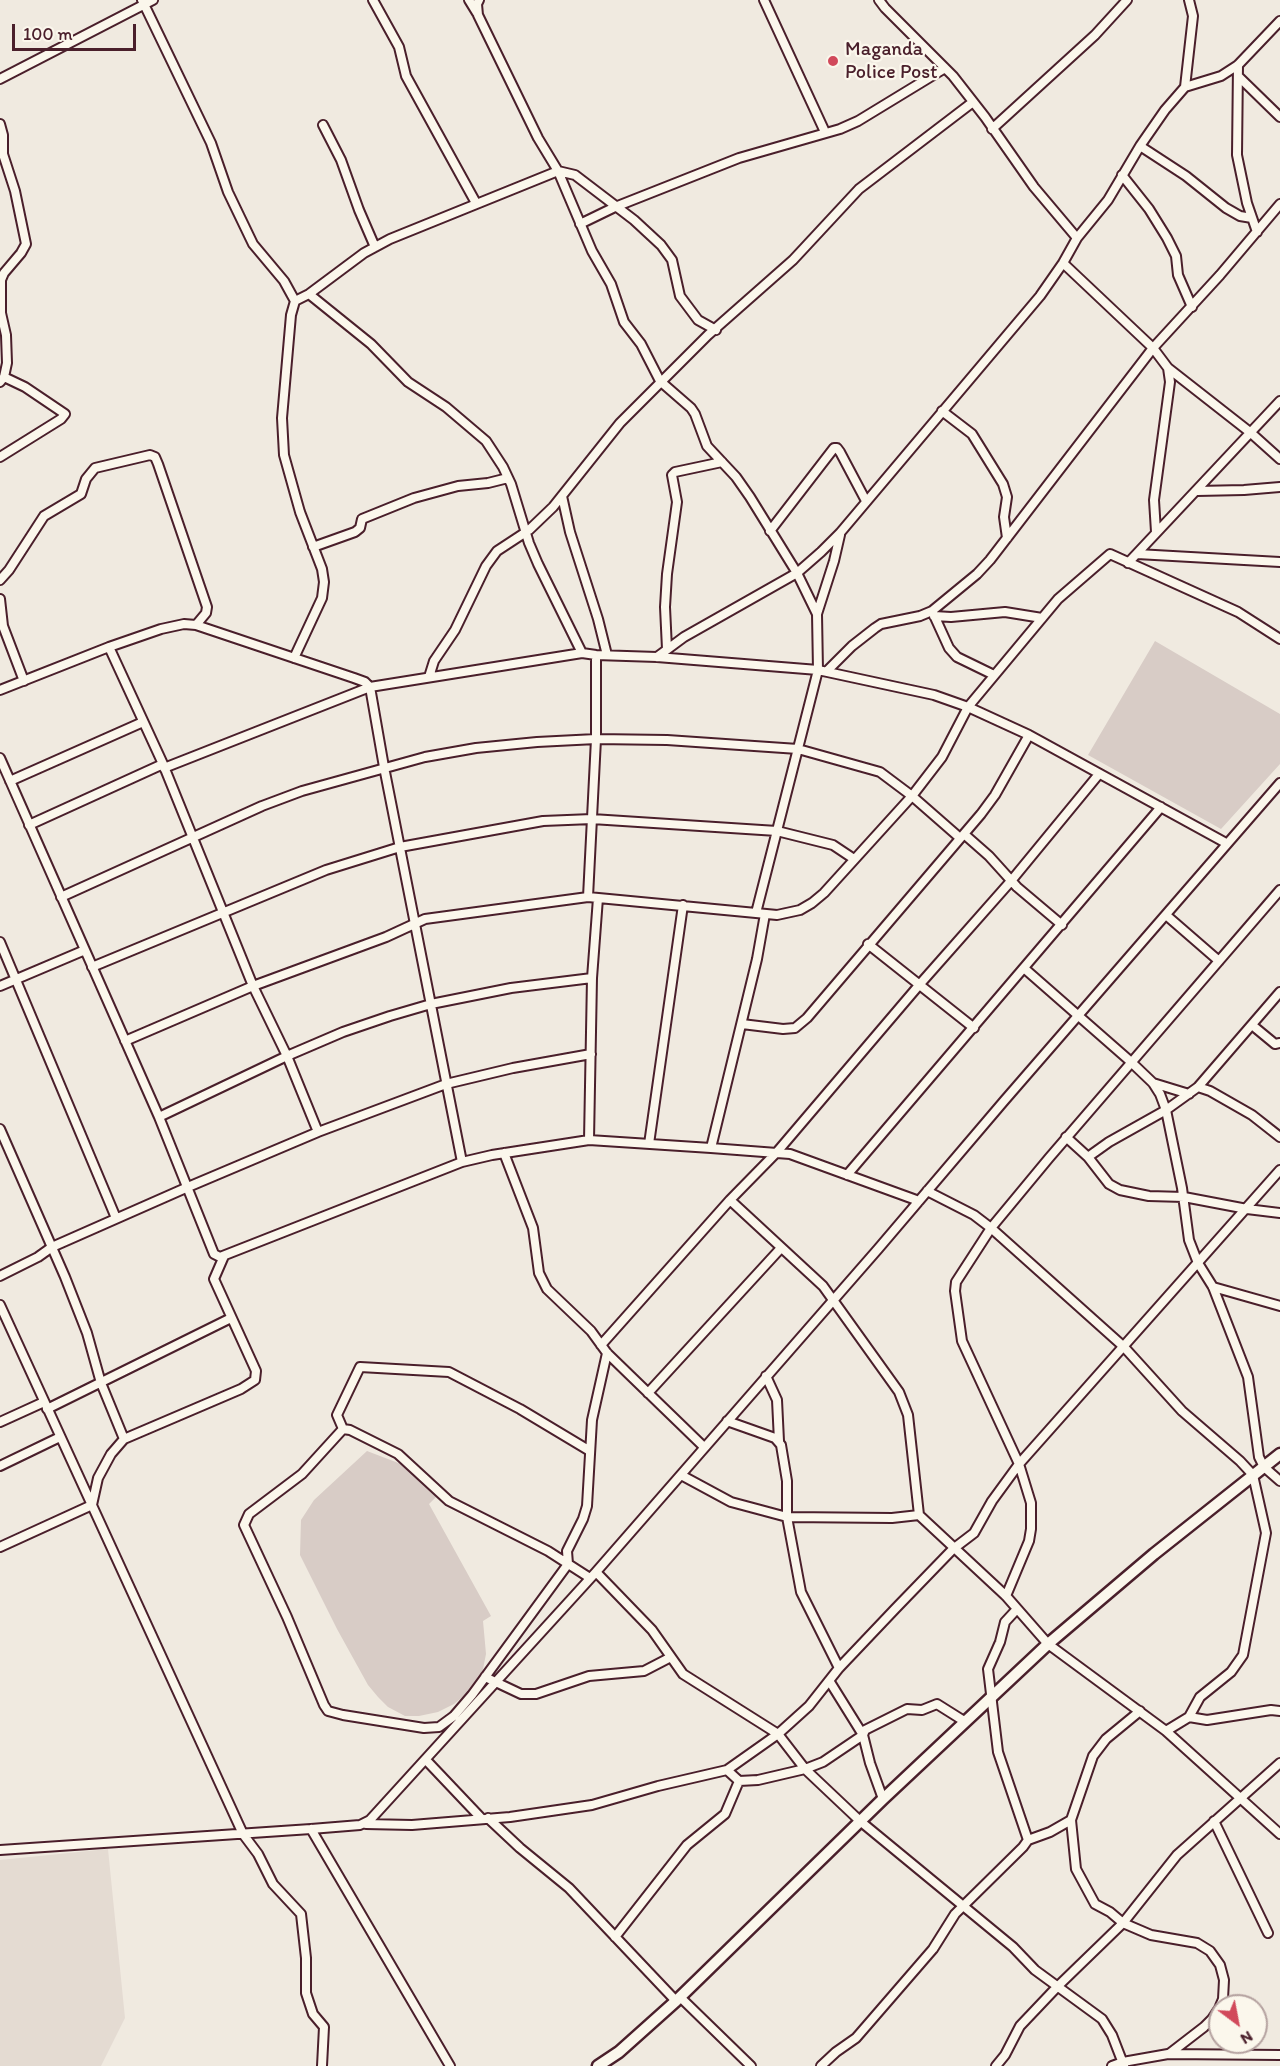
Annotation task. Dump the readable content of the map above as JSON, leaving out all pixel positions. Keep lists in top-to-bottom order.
{
  "places": ["Maganda Police Post"],
  "scale_bar": "100 m",
  "north": "bottom right"
}
